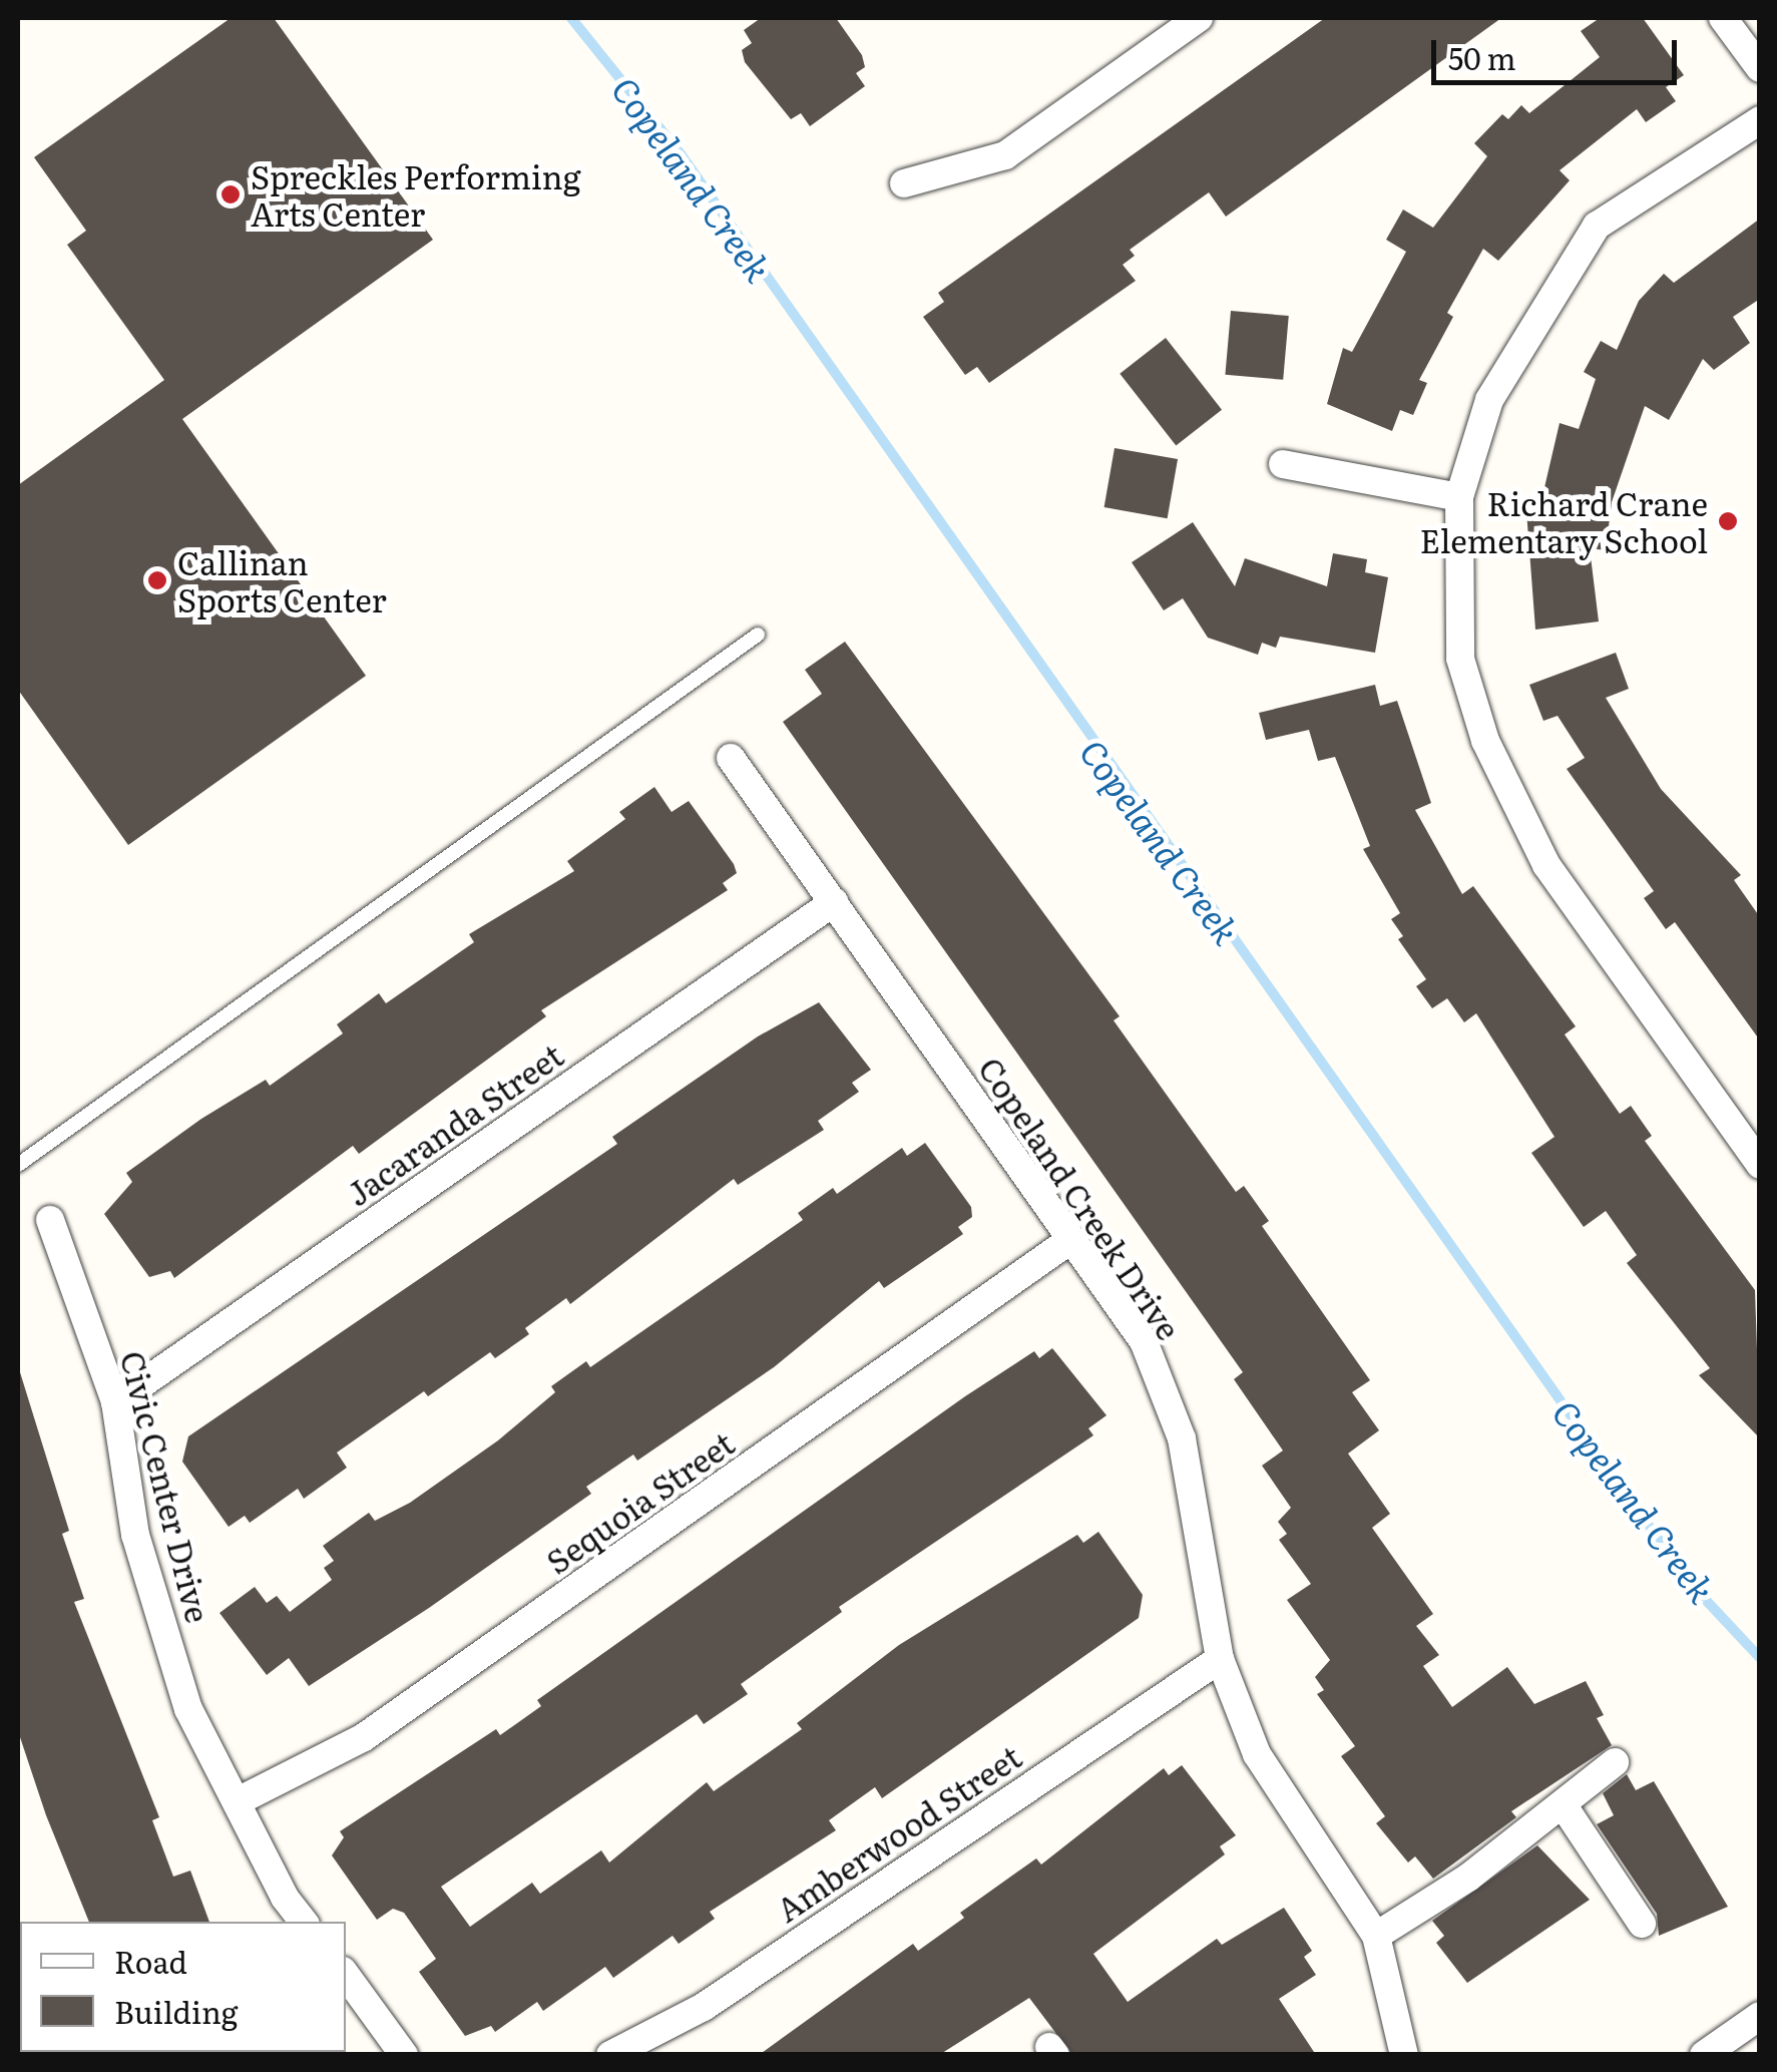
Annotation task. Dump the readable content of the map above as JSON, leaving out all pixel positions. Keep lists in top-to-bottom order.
{
  "streets": {
    "street": [
      "Jacaranda Street",
      "Copeland Creek Drive",
      "Civic Center Drive",
      "Sequoia Street",
      "Amberwood Street"
    ]
  },
  "crossings": [
    ["Jacaranda Street", "Copeland Creek Drive"],
    ["Jacaranda Street", "Civic Center Drive"],
    ["Copeland Creek Drive", "Sequoia Street"],
    ["Copeland Creek Drive", "Amberwood Street"],
    ["Civic Center Drive", "Sequoia Street"]
  ],
  "water": ["Copeland Creek"],
  "places": ["Spreckles Performing Arts Center", "Richard Crane Elementary School", "Callinan Sports Center"],
  "legend": ["Road", "Building"],
  "scale_bar": "50 m"
}
